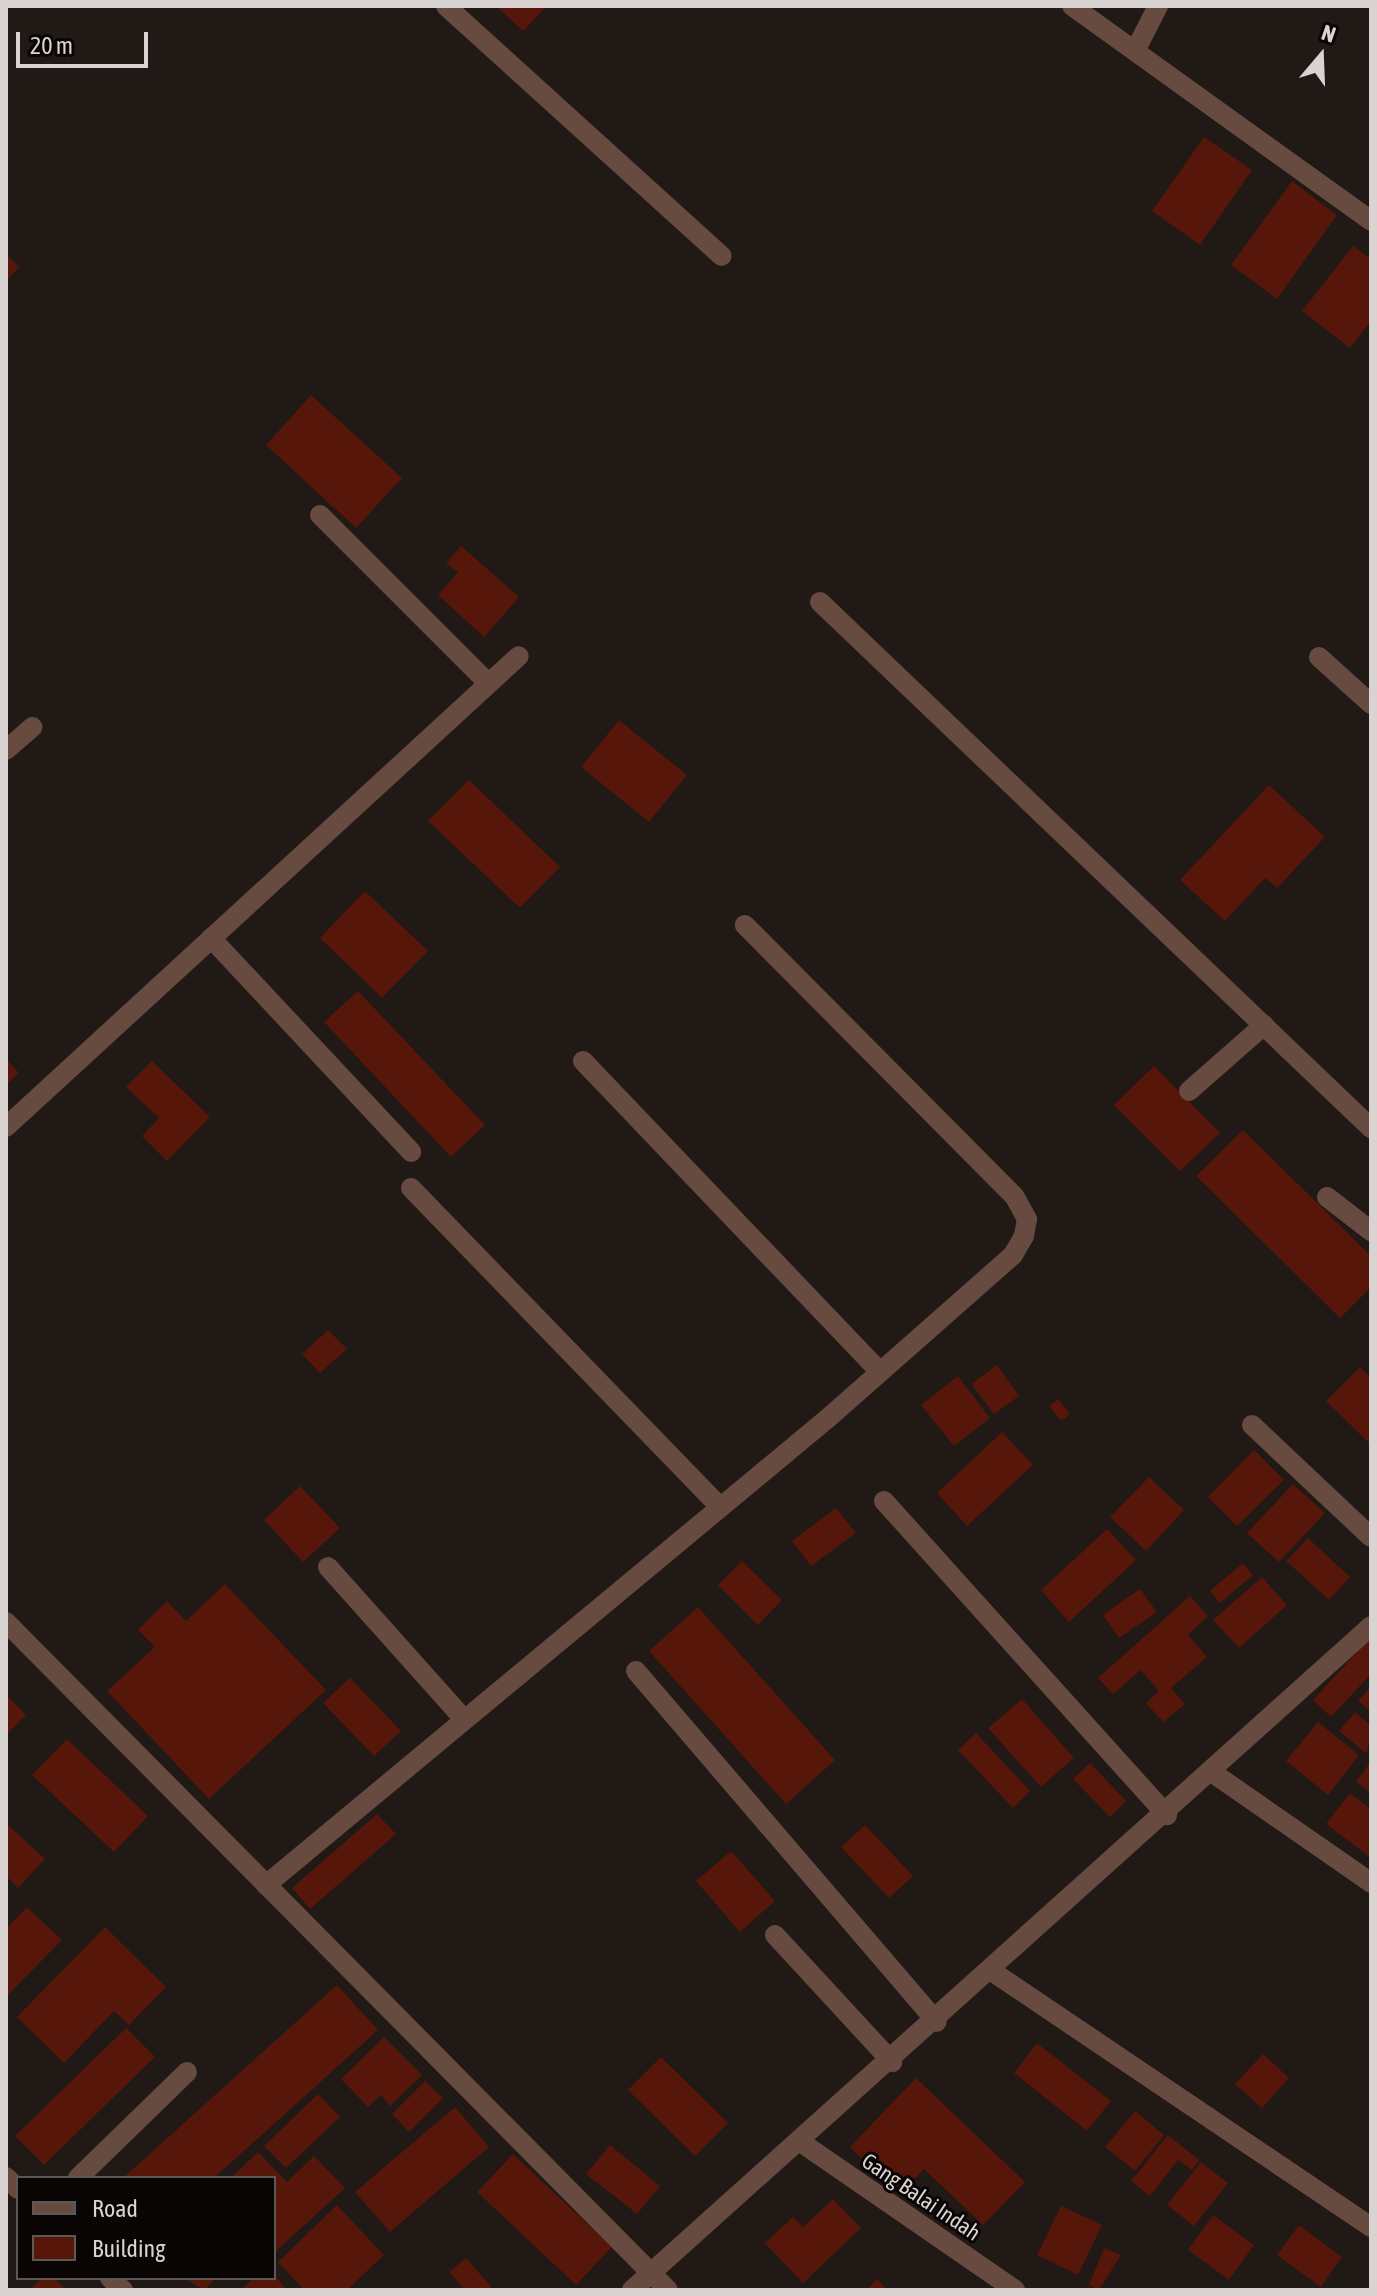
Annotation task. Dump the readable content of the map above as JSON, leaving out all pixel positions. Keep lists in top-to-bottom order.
{
  "streets": {
    "street": ["Gang Balai Indah"]
  },
  "legend": ["Road", "Building"],
  "scale_bar": "20 m",
  "north": "top"
}
